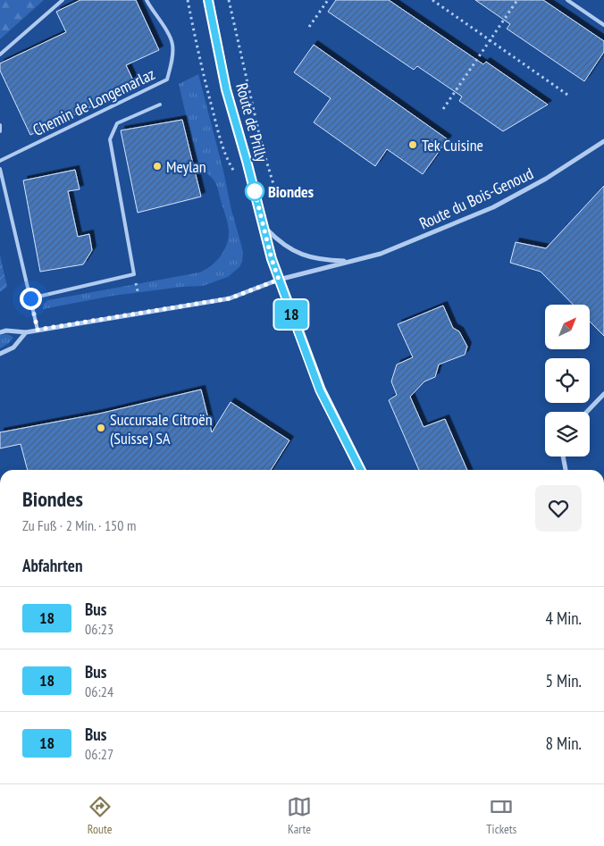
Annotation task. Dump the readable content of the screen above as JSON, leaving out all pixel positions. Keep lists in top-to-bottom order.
{
  "streets": {
    "main road": ["Route de Prilly"],
    "street": ["Route du Bois-Genoud"],
    "lane": ["Chemin de Longemarlaz"]
  },
  "crossings": [
    ["Route de Prilly", "Route du Bois-Genoud"]
  ],
  "places": [
    "Tek Cuisine",
    "Meylan",
    "Biondes",
    "Succursale Citroën (Suisse) SA"
  ],
  "lines": ["bus line 18"],
  "north": "top right",
  "page": {
    "on_map": "18",
    "heading": [
      ["Biondes", "Zu Fuß · 2 Min. · 150 m"],
      "Abfahrten"
    ],
    "list": [
      {
        "mark": "18",
        "name": "Bus",
        "note": "06:23",
        "value": "4 Min."
      },
      {
        "mark": "18",
        "name": "Bus",
        "note": "06:24",
        "value": "5 Min."
      },
      {
        "mark": "18",
        "name": "Bus",
        "note": "06:27",
        "value": "8 Min."
      }
    ],
    "tabs": ["Route", "Karte", "Tickets"]
  }
}
